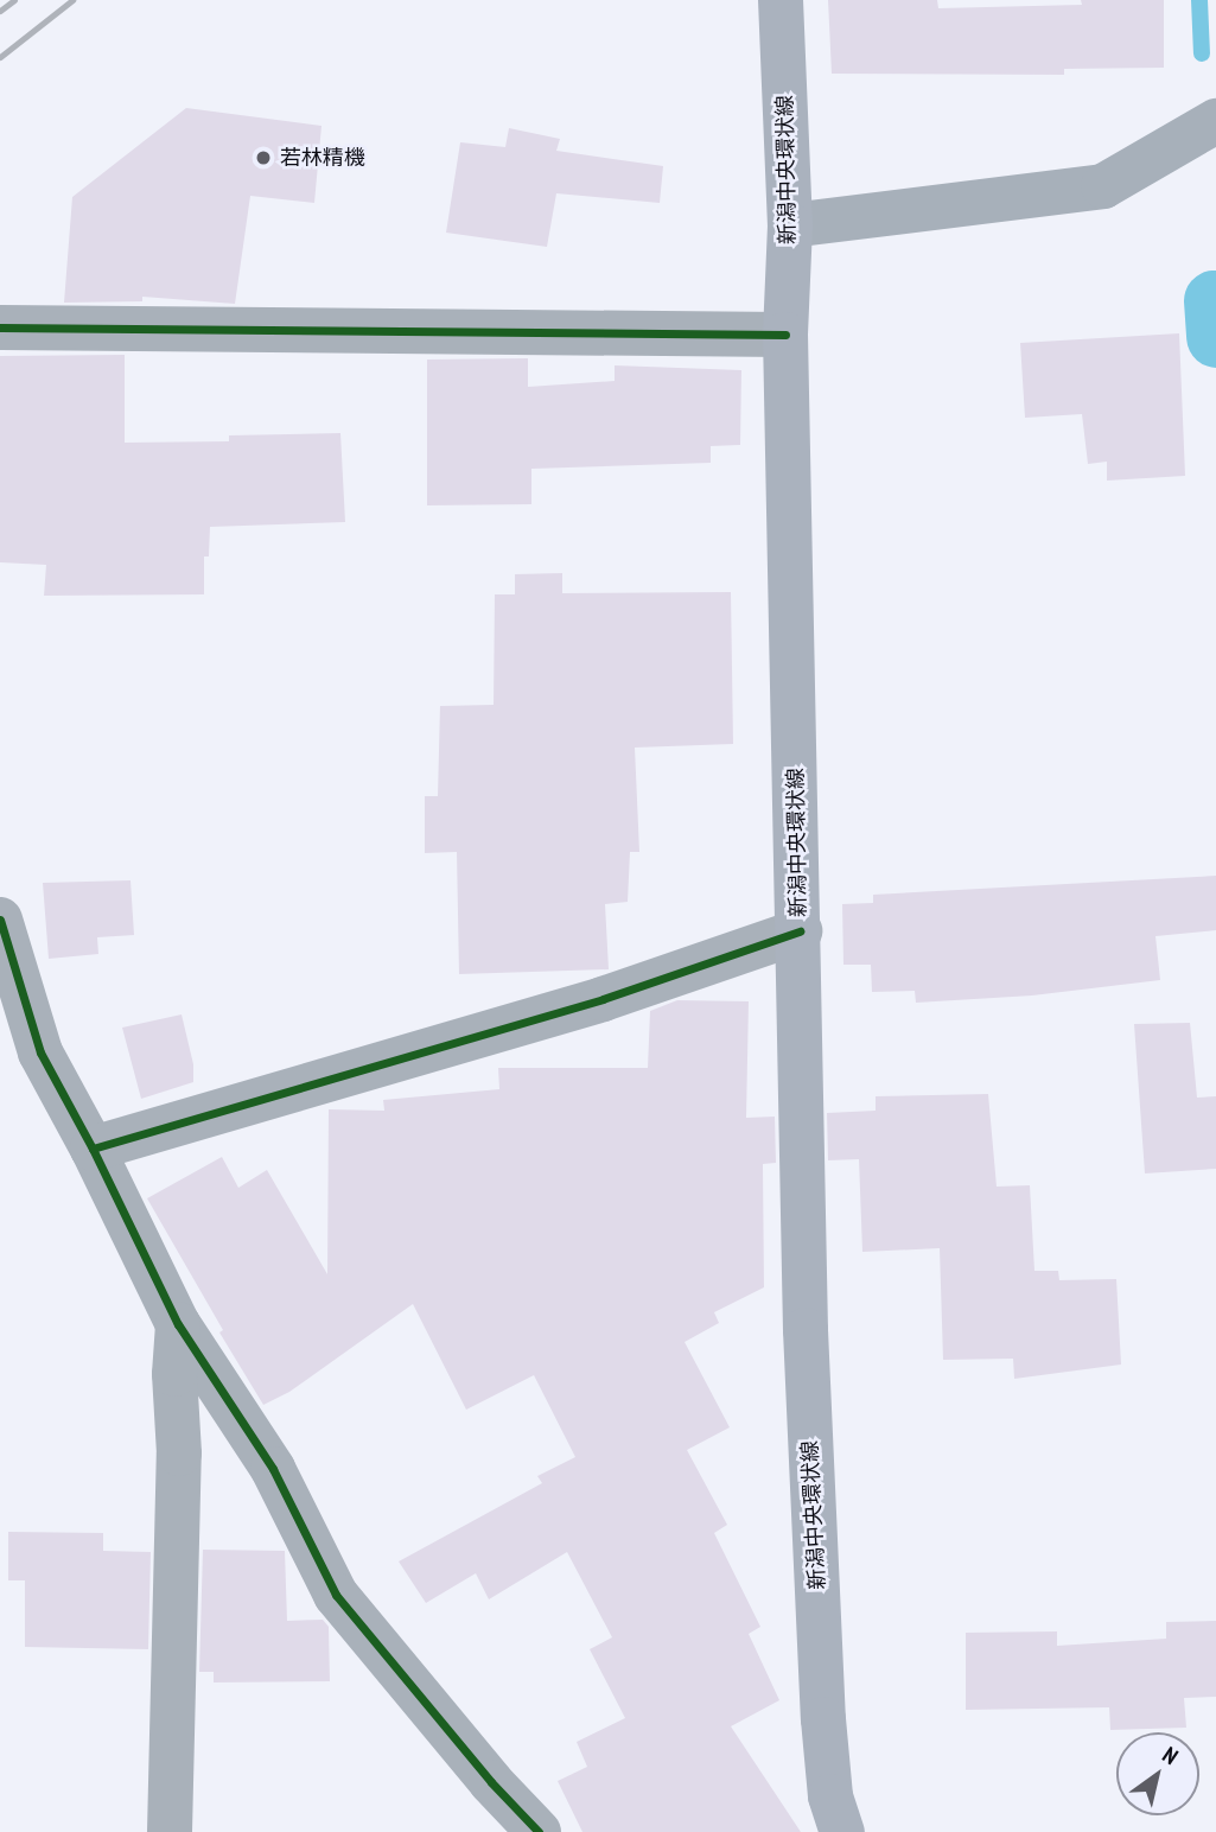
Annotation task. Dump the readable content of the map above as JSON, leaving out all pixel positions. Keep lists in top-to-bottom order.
{
  "streets": {
    "main road": ["新潟中央環状線"]
  },
  "places": ["若林精機"],
  "north": "top right"
}
